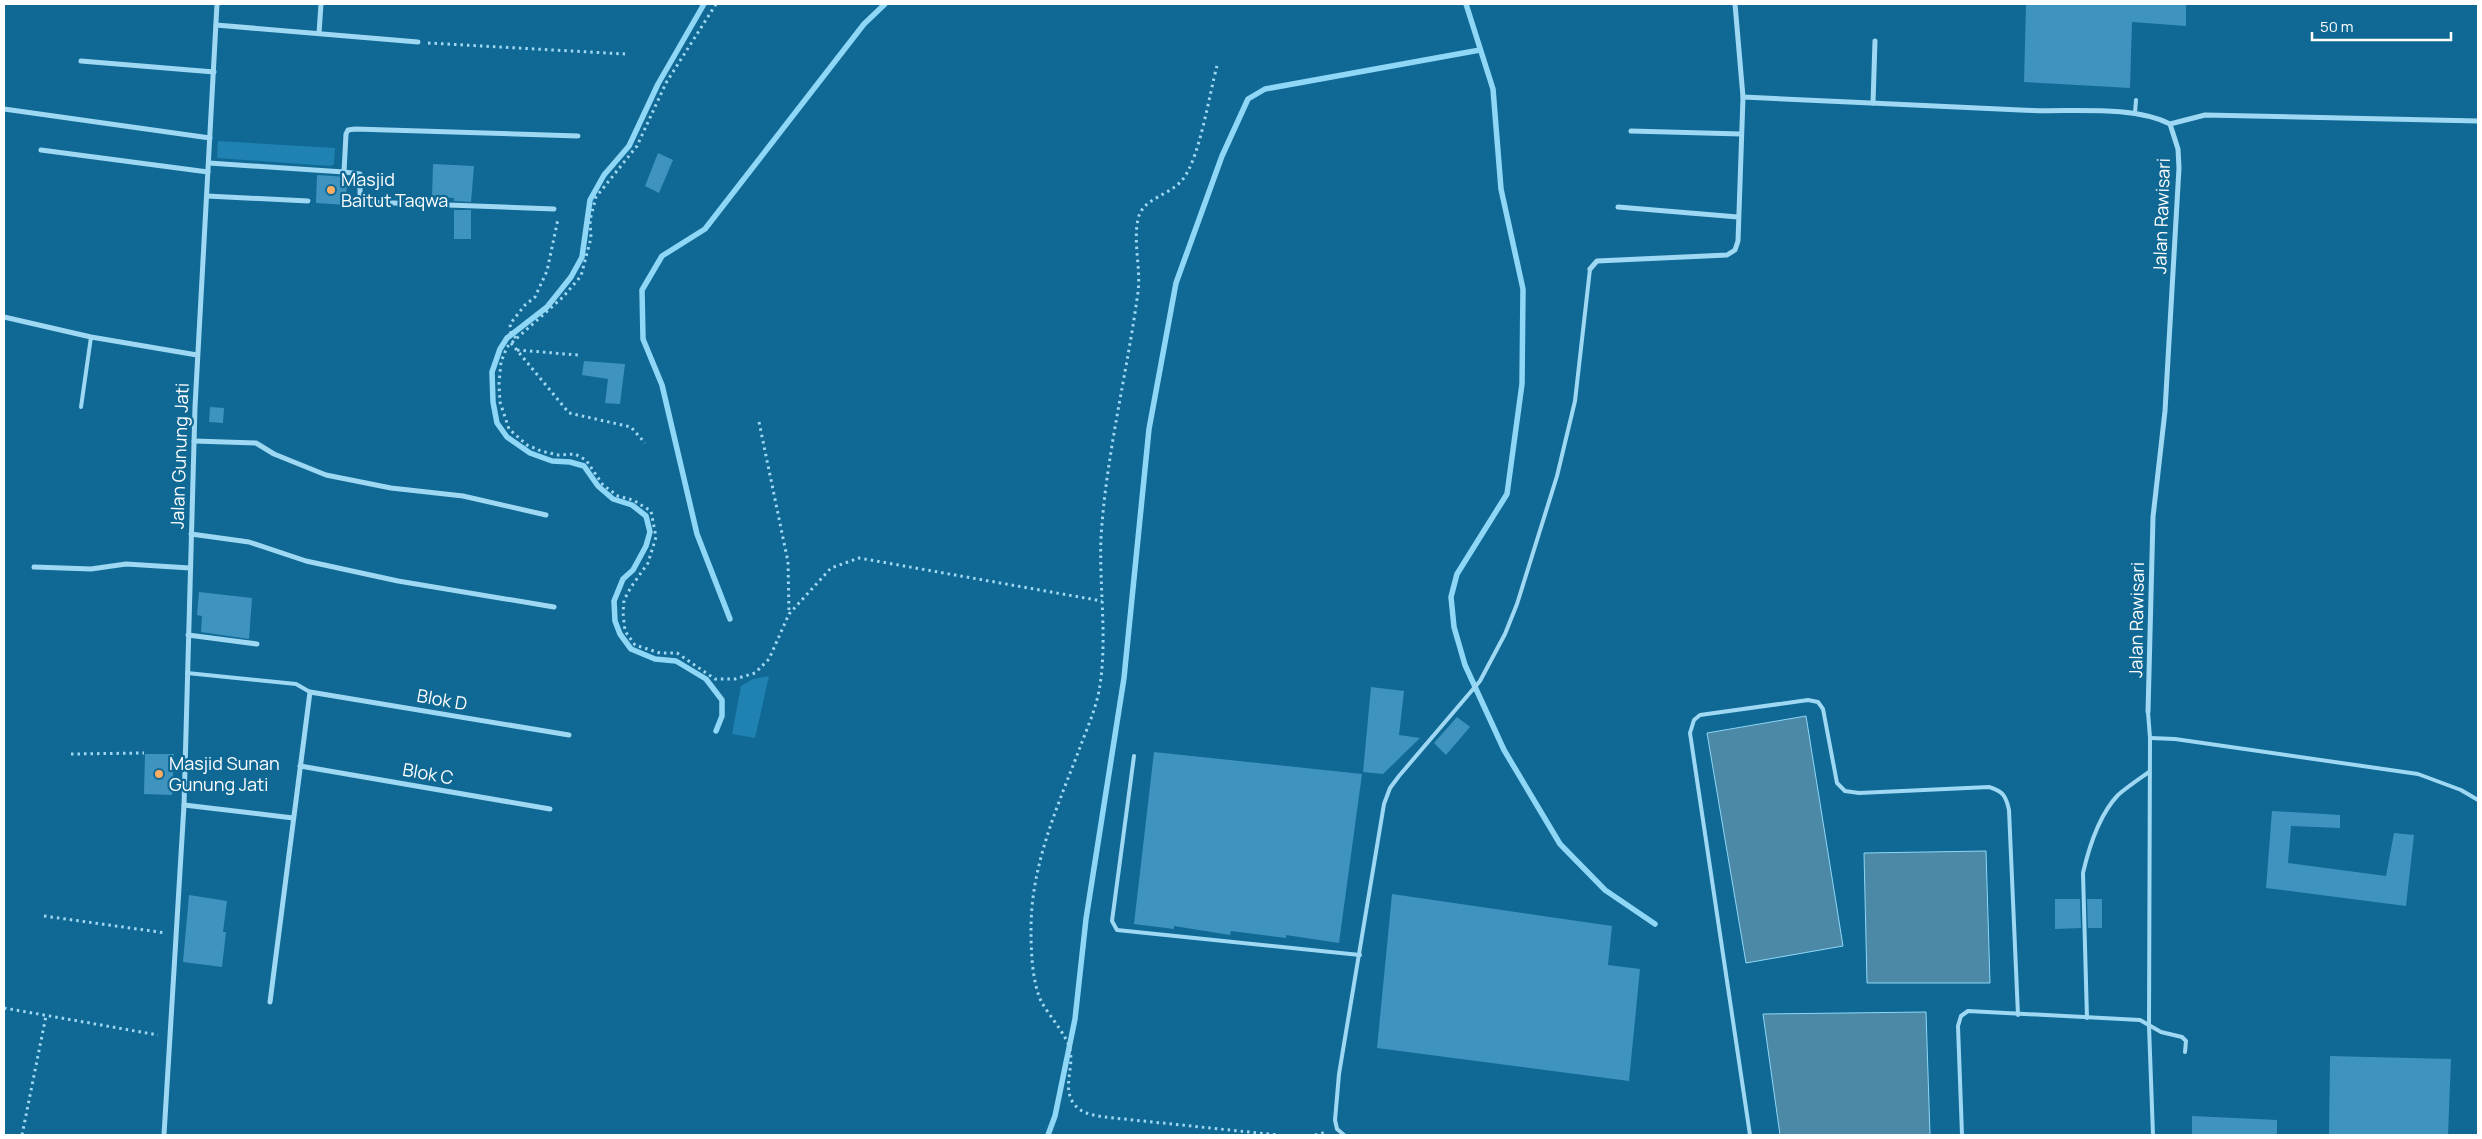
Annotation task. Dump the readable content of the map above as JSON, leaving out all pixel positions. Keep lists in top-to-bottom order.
{
  "streets": {
    "street": [
      "Jalan Rawisari",
      "Jalan Gunung Jati",
      "Blok D",
      "Blok C"
    ]
  },
  "places": ["Masjid Baitut Taqwa", "Masjid Sunan Gunung Jati"],
  "scale_bar": "50 m"
}
